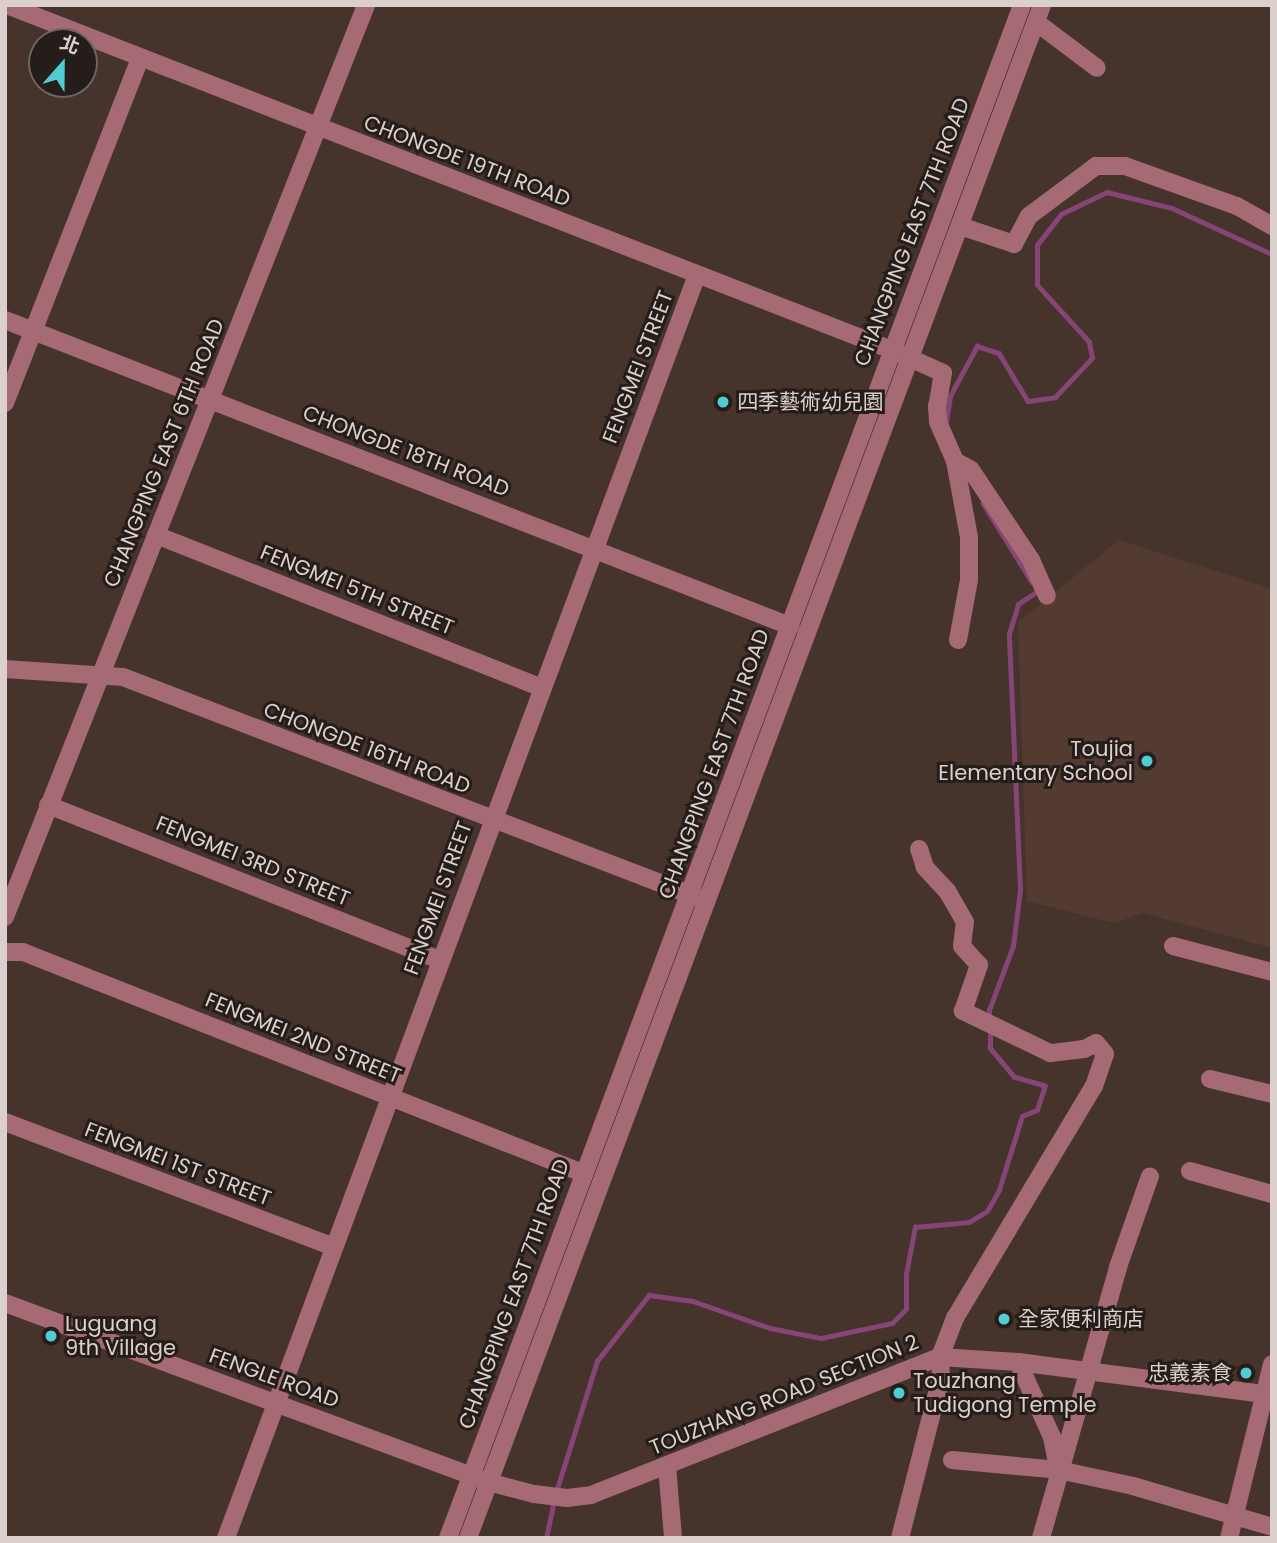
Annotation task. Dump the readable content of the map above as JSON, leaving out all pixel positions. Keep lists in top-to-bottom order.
{
  "streets": {
    "street": [
      "CHONGDE 19TH ROAD",
      "CHANGPING EAST 7TH ROAD",
      "FENGMEI STREET",
      "CHONGDE 18TH ROAD",
      "CHANGPING EAST 6TH ROAD",
      "FENGMEI 5TH STREET",
      "CHONGDE 16TH ROAD",
      "FENGMEI 3RD STREET",
      "FENGMEI 2ND STREET",
      "FENGMEI 1ST STREET",
      "FENGLE ROAD",
      "TOUZHANG ROAD SECTION 2"
    ]
  },
  "crossings": [
    ["CHONGDE 19TH ROAD", "CHANGPING EAST 7TH ROAD"],
    ["CHONGDE 19TH ROAD", "FENGMEI STREET"],
    ["CHONGDE 19TH ROAD", "CHANGPING EAST 6TH ROAD"],
    ["CHANGPING EAST 7TH ROAD", "CHONGDE 18TH ROAD"],
    ["CHANGPING EAST 7TH ROAD", "CHONGDE 16TH ROAD"],
    ["CHANGPING EAST 7TH ROAD", "FENGMEI 2ND STREET"],
    ["CHANGPING EAST 7TH ROAD", "FENGLE ROAD"],
    ["CHANGPING EAST 7TH ROAD", "TOUZHANG ROAD SECTION 2"],
    ["FENGMEI STREET", "CHONGDE 18TH ROAD"],
    ["FENGMEI STREET", "FENGMEI 5TH STREET"],
    ["FENGMEI STREET", "CHONGDE 16TH ROAD"],
    ["FENGMEI STREET", "FENGMEI 3RD STREET"],
    ["FENGMEI STREET", "FENGMEI 2ND STREET"],
    ["FENGMEI STREET", "FENGMEI 1ST STREET"],
    ["FENGMEI STREET", "FENGLE ROAD"],
    ["CHONGDE 18TH ROAD", "CHANGPING EAST 6TH ROAD"],
    ["CHANGPING EAST 6TH ROAD", "FENGMEI 5TH STREET"],
    ["CHANGPING EAST 6TH ROAD", "CHONGDE 16TH ROAD"],
    ["CHANGPING EAST 6TH ROAD", "FENGMEI 3RD STREET"],
    ["FENGLE ROAD", "TOUZHANG ROAD SECTION 2"]
  ],
  "places": [
    "四季藝術幼兒園",
    "Toujia Elementary School",
    "全家便利商店",
    "Luguang 9th Village",
    "忠義素食",
    "Touzhang Tudigong Temple"
  ],
  "north": "top"
}
